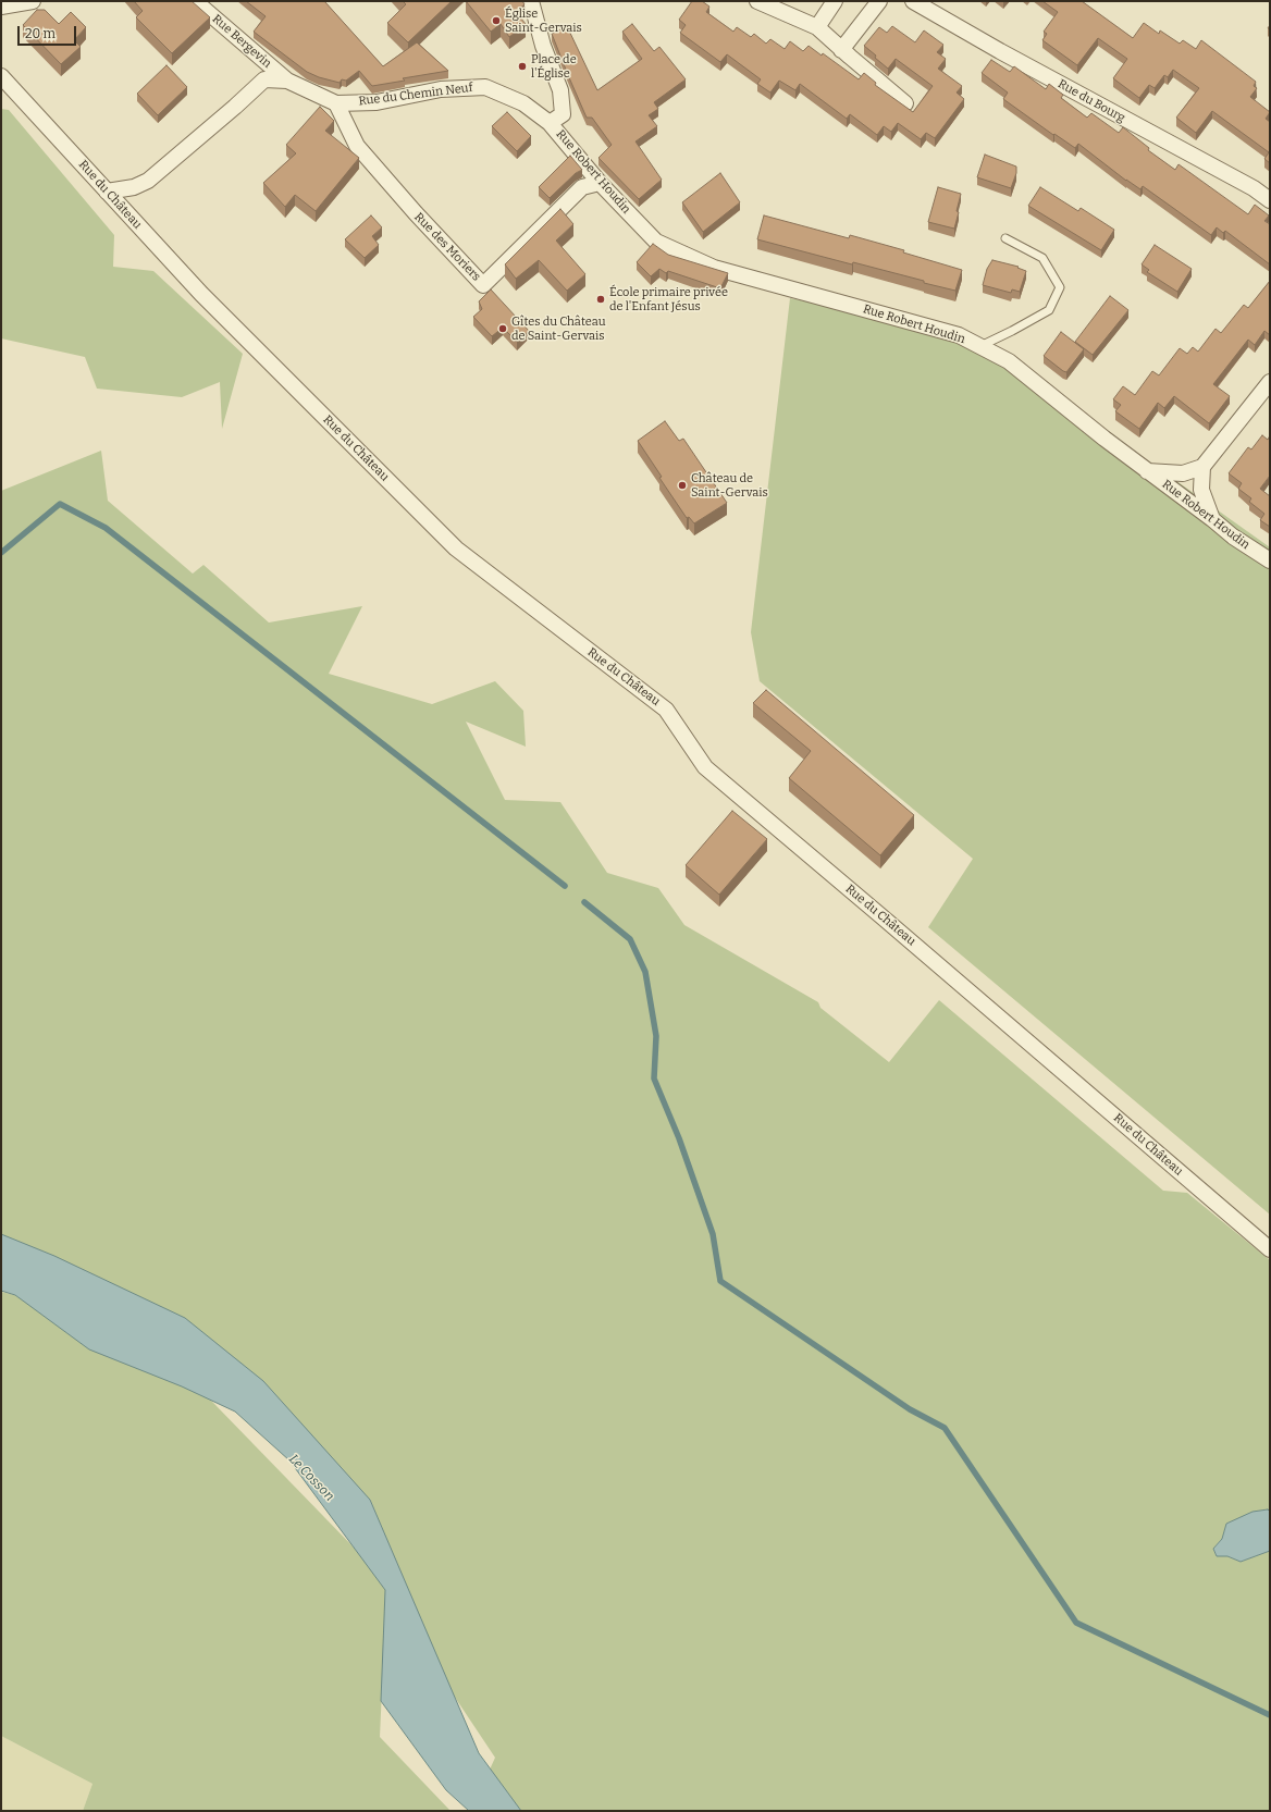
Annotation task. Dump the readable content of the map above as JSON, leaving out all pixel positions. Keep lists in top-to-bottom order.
{
  "streets": {
    "street": [
      "Rue Bergevin",
      "Rue du Chemin Neuf",
      "Rue du Bourg",
      "Rue Robert Houdin",
      "Rue du Château",
      "Rue des Moriers"
    ]
  },
  "crossings": [
    ["Rue Bergevin", "Rue du Chemin Neuf"],
    ["Rue du Chemin Neuf", "Rue Robert Houdin"],
    ["Rue du Chemin Neuf", "Rue du Château"],
    ["Rue du Chemin Neuf", "Rue des Moriers"],
    ["Rue Robert Houdin", "Rue des Moriers"]
  ],
  "water": ["Le Cosson"],
  "places": [
    "Église Saint-Gervais",
    "Place de l'Église",
    "École primaire privée de l'Enfant Jésus",
    "Gîtes du Château de Saint-Gervais",
    "Château de Saint-Gervais"
  ],
  "scale_bar": "20 m"
}
